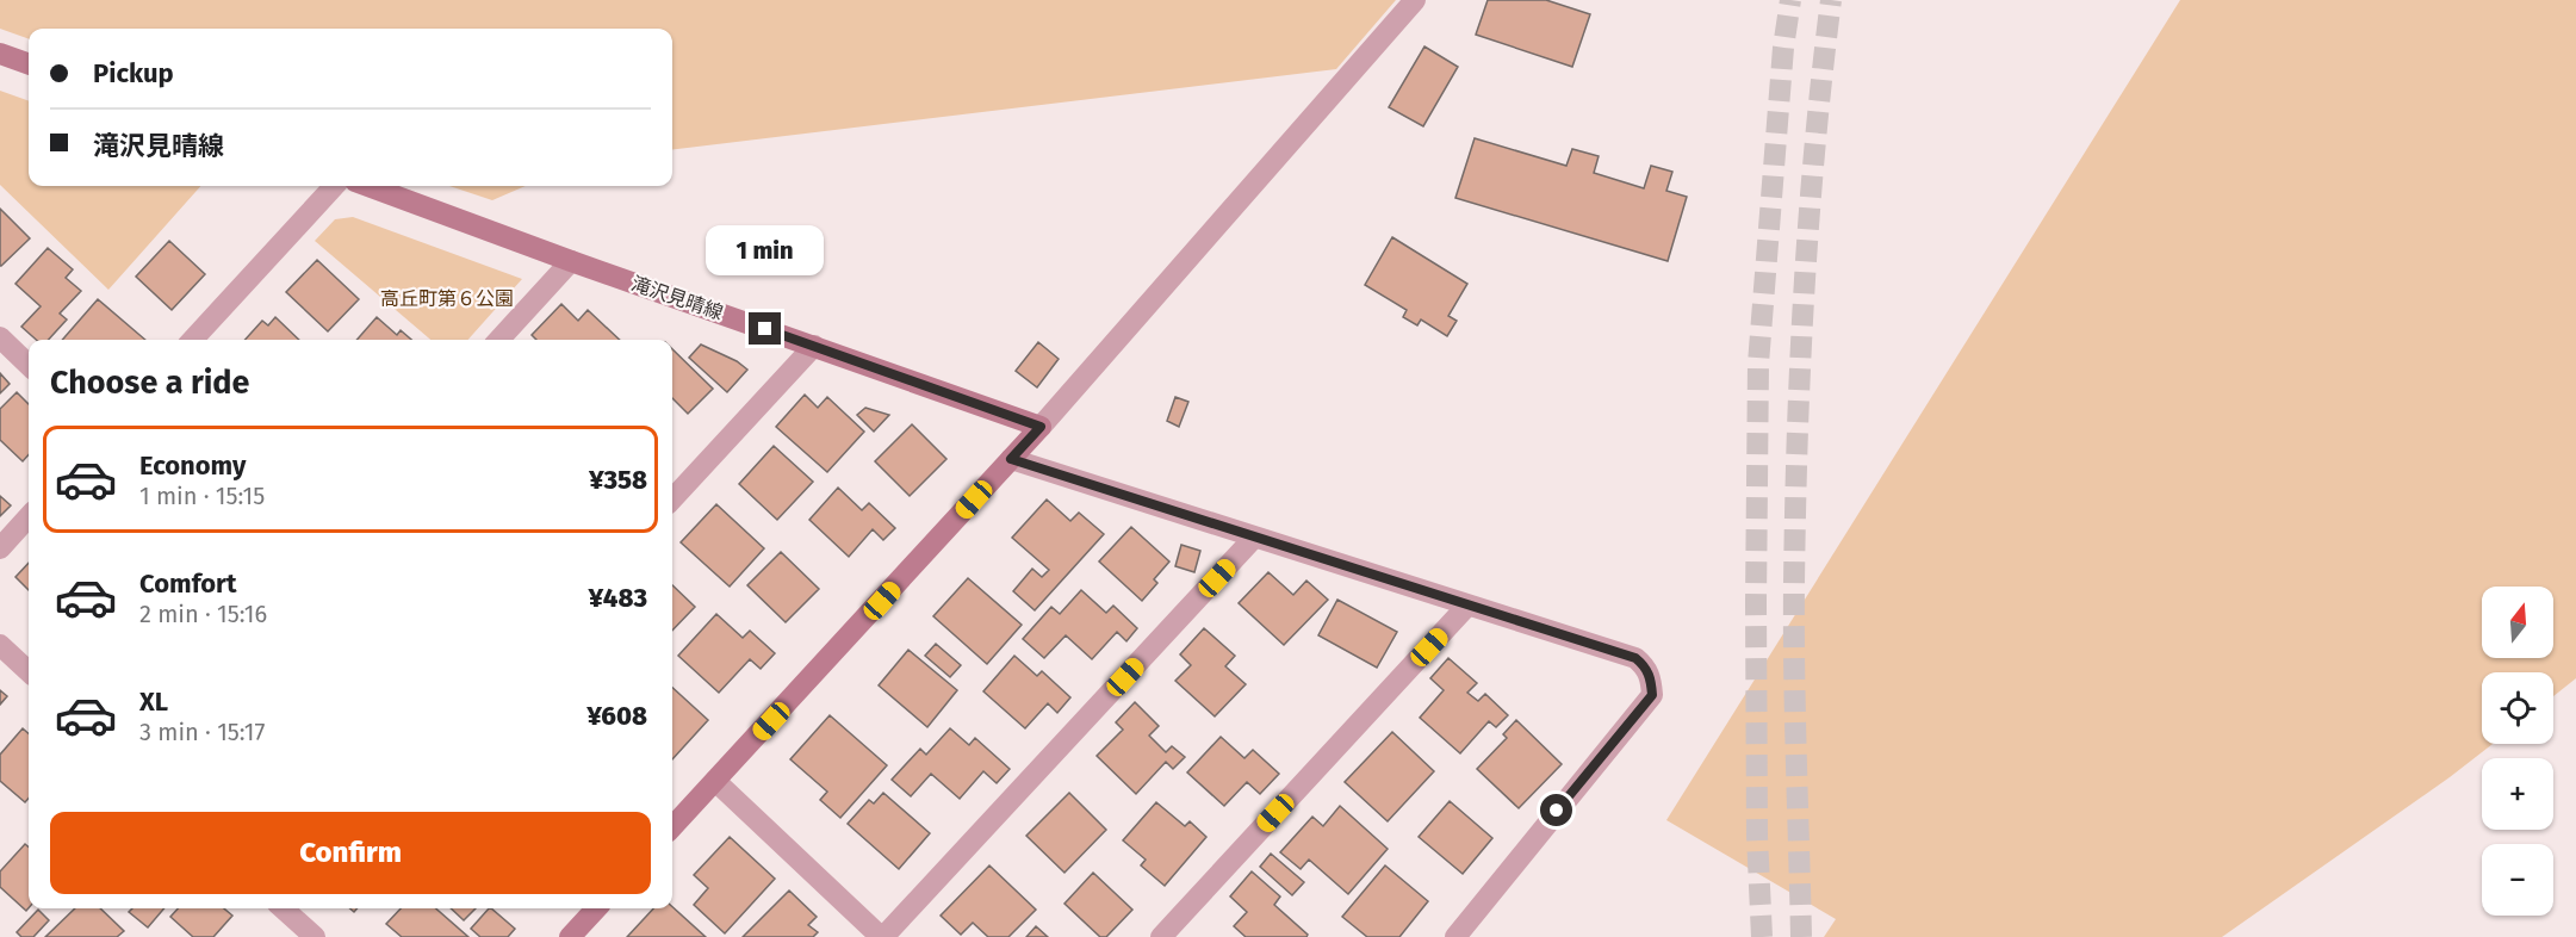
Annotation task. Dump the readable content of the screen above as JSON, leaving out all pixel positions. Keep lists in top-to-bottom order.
{
  "streets": {
    "street": ["滝沢見晴線"]
  },
  "parks": ["高丘町第６公園"],
  "north": "top",
  "page": {
    "banner": ["Pickup", "滝沢見晴線"],
    "bubble": "1 min",
    "heading": "Choose a ride",
    "list": [
      {
        "name": "Economy",
        "note": "1 min · 15:15",
        "value": "¥358"
      },
      {
        "name": "Comfort",
        "note": "2 min · 15:16",
        "value": "¥483"
      },
      {
        "name": "XL",
        "note": "3 min · 15:17",
        "value": "¥608"
      }
    ],
    "map_buttons": ["+", "−"],
    "buttons": "Confirm"
  }
}
